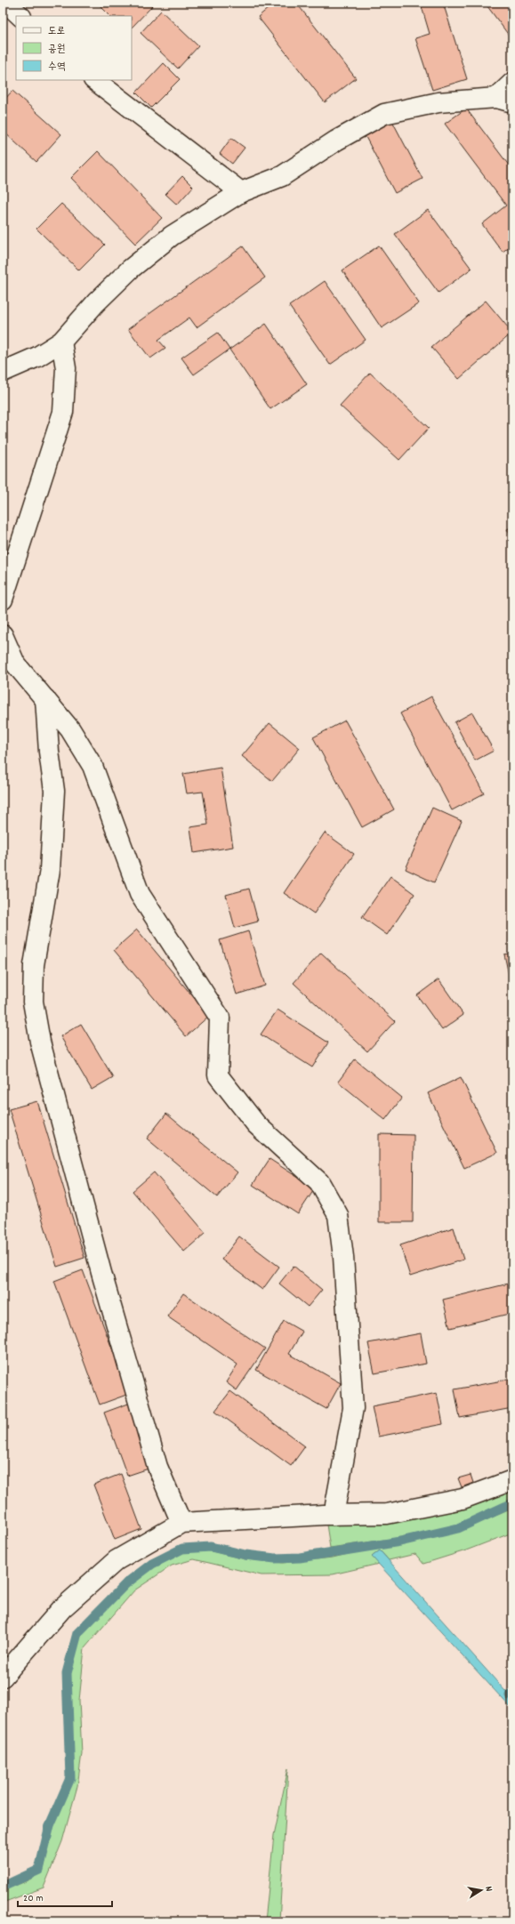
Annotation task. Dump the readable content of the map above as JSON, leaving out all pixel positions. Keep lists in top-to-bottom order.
{
  "legend": ["도로", "공원", "수역"],
  "scale_bar": "20 m",
  "north": "right"
}
